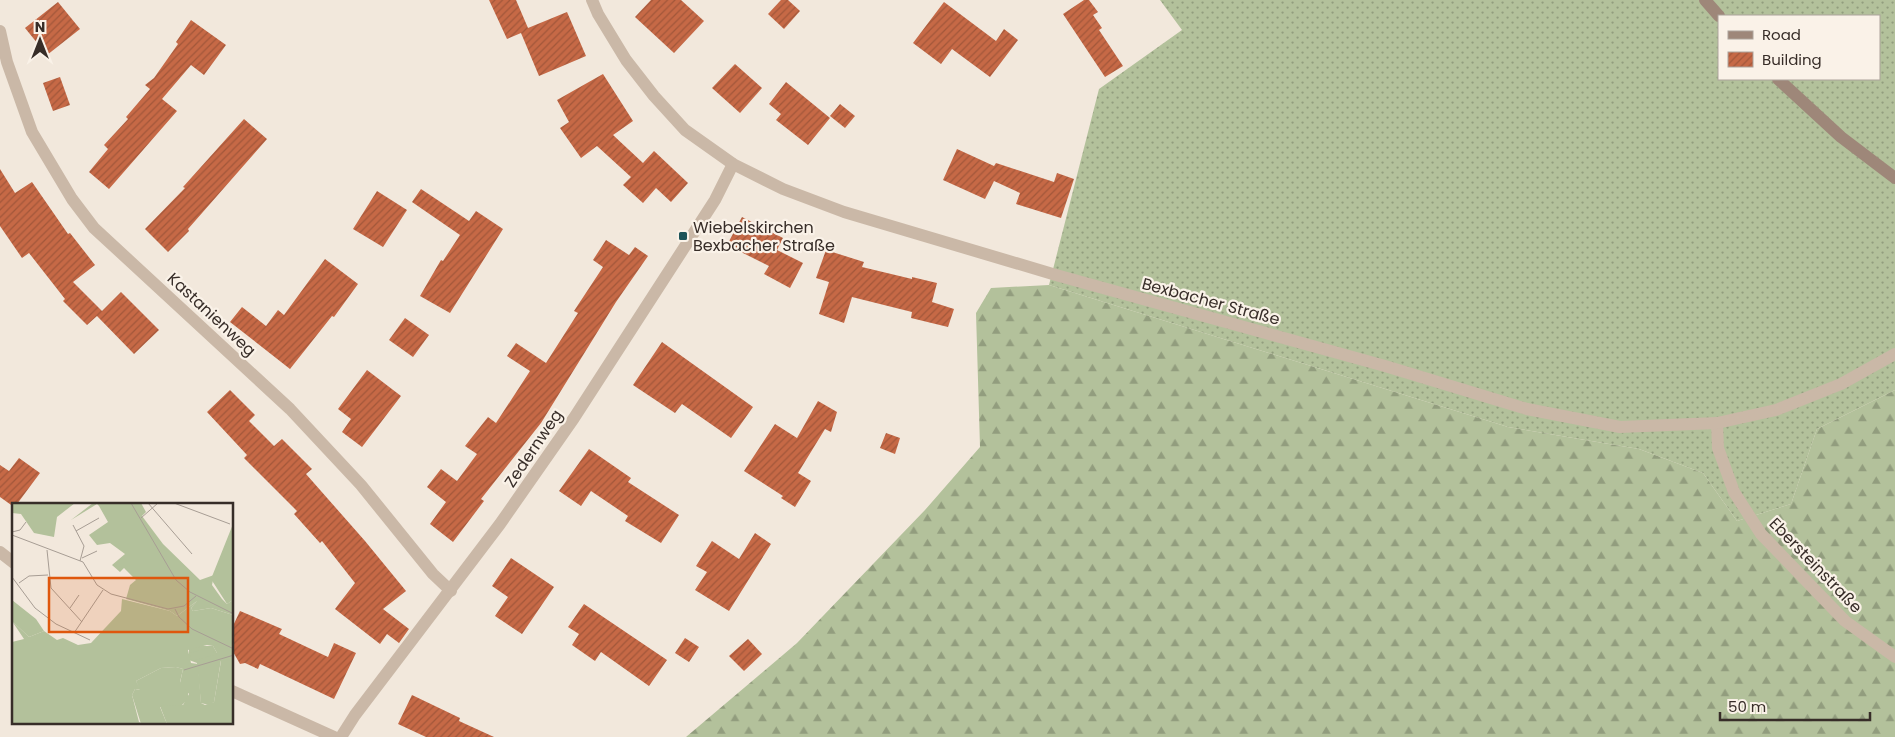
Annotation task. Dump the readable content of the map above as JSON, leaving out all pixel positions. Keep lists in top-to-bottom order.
{
  "streets": {
    "street": [
      "Bexbacher Straße",
      "Kastanienweg",
      "Zedernweg",
      "Ebersteinstraße"
    ]
  },
  "crossings": [
    ["Bexbacher Straße", "Zedernweg"],
    ["Bexbacher Straße", "Ebersteinstraße"],
    ["Kastanienweg", "Zedernweg"]
  ],
  "places": {
    "transit": ["Wiebelskirchen Bexbacher Straße"]
  },
  "legend": ["Road", "Building"],
  "scale_bar": "50 m",
  "north": "top"
}
